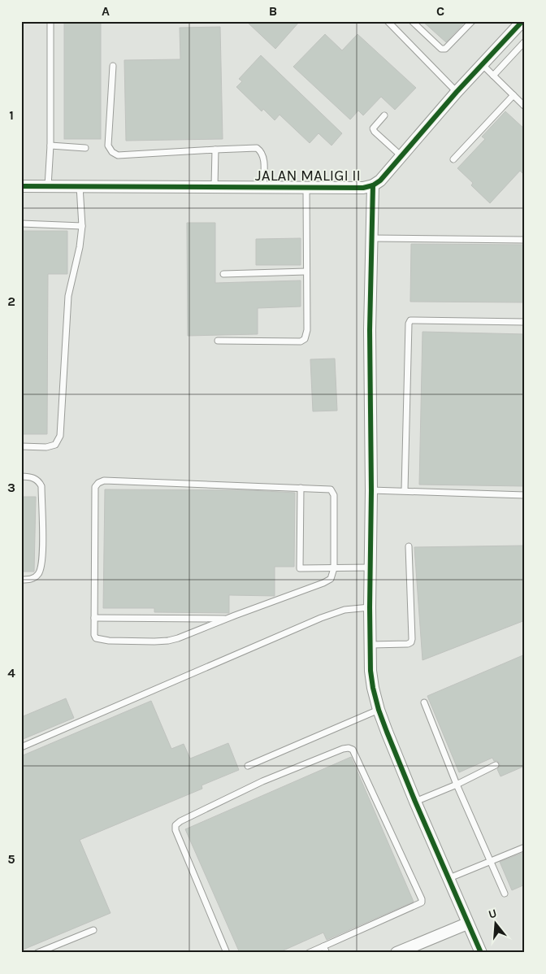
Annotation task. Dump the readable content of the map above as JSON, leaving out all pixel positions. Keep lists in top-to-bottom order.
{
  "streets": {
    "street": ["JALAN MALIGI II"]
  },
  "north": "top",
  "grid": {
    "columns": ["A", "B", "C"],
    "rows": [
      "1",
      "2",
      "3",
      "4",
      "5"
    ]
  }
}
